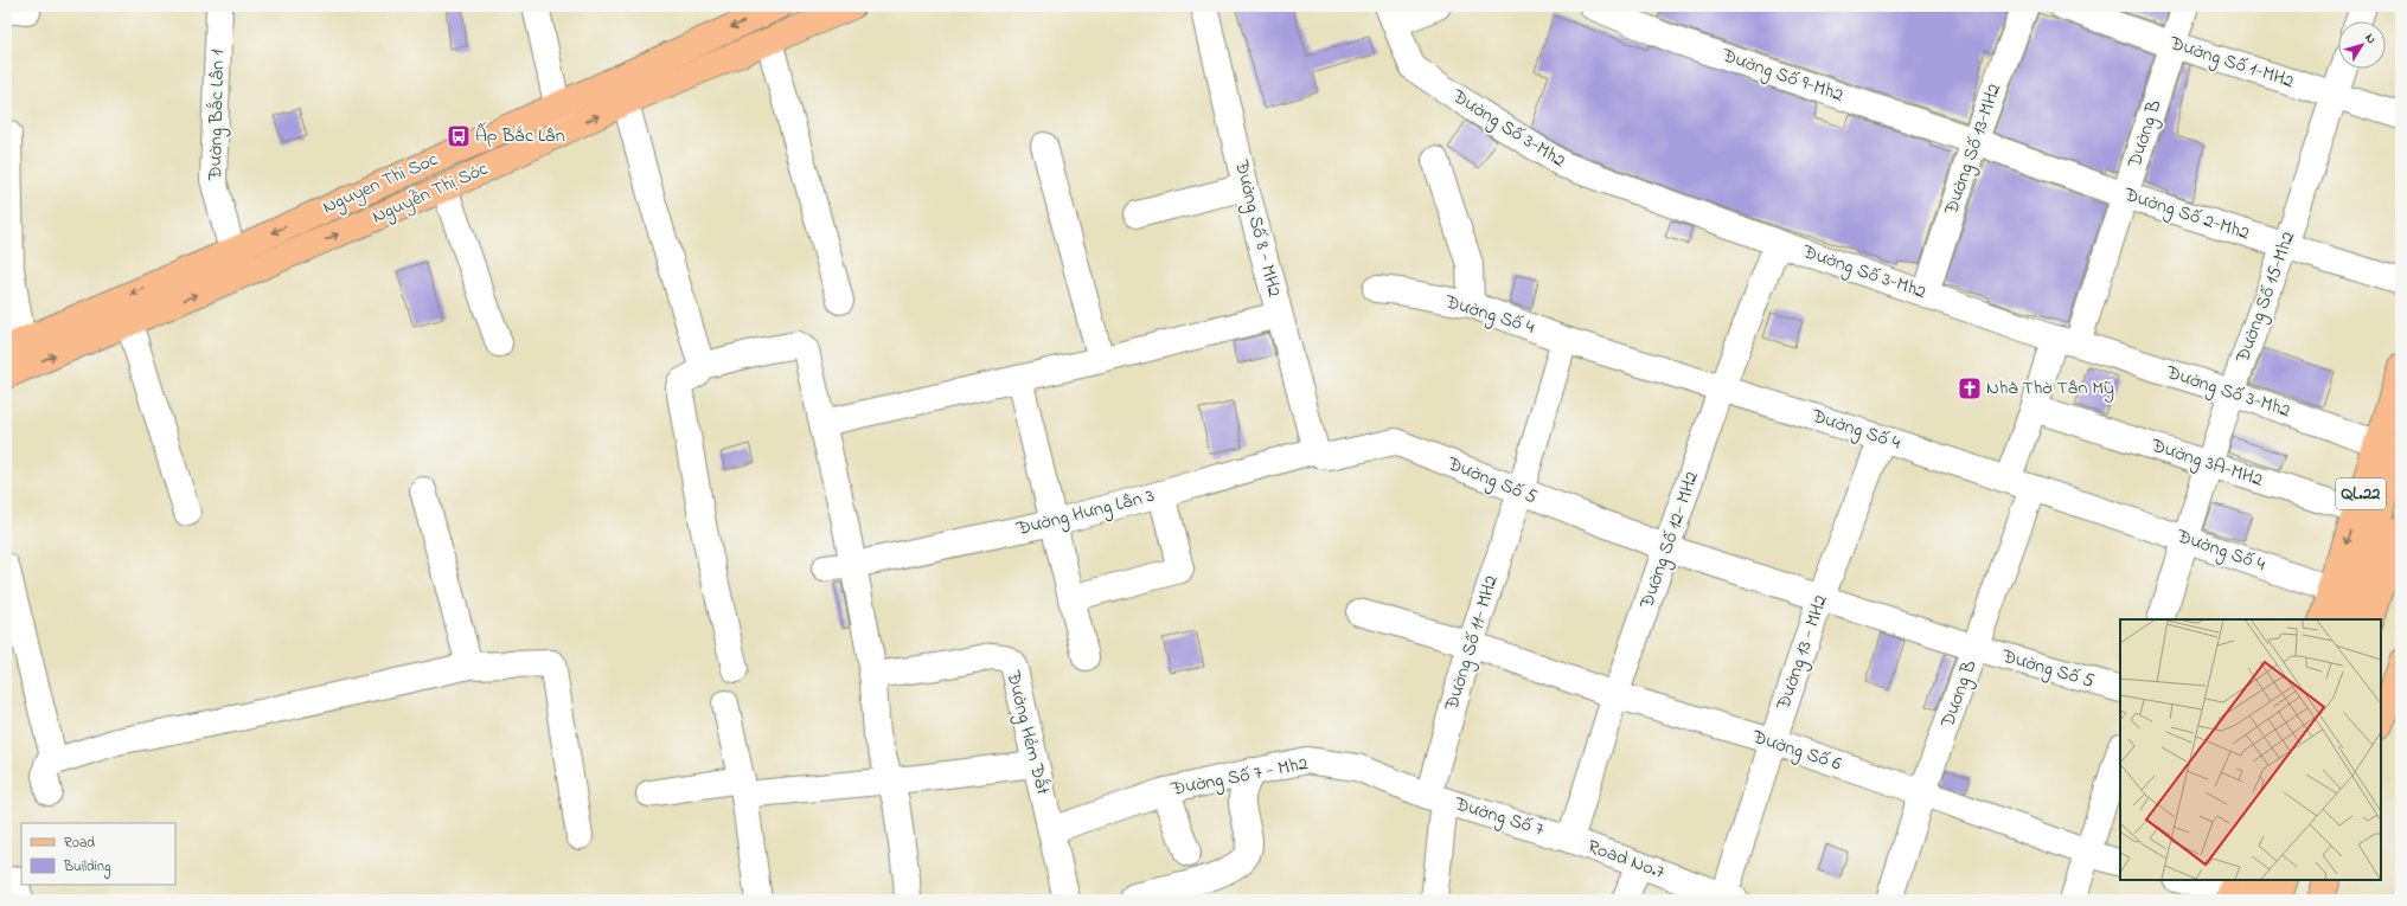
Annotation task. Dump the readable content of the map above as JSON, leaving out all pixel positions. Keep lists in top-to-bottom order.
{
  "streets": {
    "main road": ["Nguyen Thi Soc", "Nguyễn Thị Sóc", "QL.22"],
    "street": [
      "Đường Số 1-MH2",
      "Đường Số 9-Mh2",
      "Đường Bắc Lân 1",
      "Đường Số 3-Mh2",
      "Dường B",
      "Đường Số 13-MH2",
      "Đường Số 2-Mh2",
      "Đường Số 8 - MH2",
      "Đường Số 15-Mh2",
      "Đường Số 4",
      "Đường 3A-MH2",
      "Đường Số 5",
      "Đường Hưng Lân 3",
      "Đường Số 12- MH2",
      "Đường Số 11- MH2",
      "Đường 13 - MH2",
      "Dương B",
      "Đường Hẻm Đắt",
      "Đường Số 6",
      "Đường Số 7 - Mh2",
      "Đường Số 7",
      "Road No.7"
    ]
  },
  "crossings": [
    ["Đường Số 1-MH2", "Dường B"],
    ["Đường Số 1-MH2", "Đường Số 15-Mh2"],
    ["Đường Số 9-Mh2", "Đường Số 13-MH2"],
    ["Đường Số 9-Mh2", "Đường Số 2-Mh2"],
    ["Đường Bắc Lân 1", "Nguyen Thi Soc"],
    ["Đường Số 3-Mh2", "Dường B"],
    ["Đường Số 3-Mh2", "Đường Số 13-MH2"],
    ["Đường Số 3-Mh2", "Đường Số 15-Mh2"],
    ["Đường Số 3-Mh2", "QL.22"],
    ["Đường Số 3-Mh2", "Đường Số 12- MH2"],
    ["Dường B", "Đường Số 2-Mh2"],
    ["Dường B", "Đường Số 4"],
    ["Dường B", "Đường 3A-MH2"],
    ["Đường Số 13-MH2", "Đường Số 2-Mh2"],
    ["Đường Số 2-Mh2", "Đường Số 15-Mh2"],
    ["Đường Số 8 - MH2", "Đường Số 5"],
    ["Đường Số 8 - MH2", "Đường Hưng Lân 3"],
    ["Đường Số 15-Mh2", "Đường Số 4"],
    ["Đường Số 15-Mh2", "Đường 3A-MH2"],
    ["Đường Số 4", "QL.22"],
    ["Đường Số 4", "Đường Số 12- MH2"],
    ["Đường Số 4", "Đường 13 - MH2"],
    ["Đường Số 4", "Dương B"],
    ["Đường 3A-MH2", "QL.22"],
    ["Đường Số 5", "Đường Hưng Lân 3"],
    ["Đường Số 5", "Đường Số 12- MH2"],
    ["Đường Số 5", "Đường Số 11- MH2"],
    ["Đường Số 5", "Đường 13 - MH2"],
    ["Đường Số 5", "Dương B"],
    ["Đường Số 12- MH2", "Đường Số 6"],
    ["Đường Số 12- MH2", "Đường Số 7"],
    ["Đường Số 12- MH2", "Road No.7"],
    ["Đường Số 11- MH2", "Đường Số 6"],
    ["Đường Số 11- MH2", "Đường Số 7 - Mh2"],
    ["Đường Số 11- MH2", "Đường Số 7"],
    ["Đường 13 - MH2", "Đường Số 6"],
    ["Đường 13 - MH2", "Road No.7"],
    ["Dương B", "Đường Số 6"],
    ["Đường Hẻm Đắt", "Đường Số 7 - Mh2"],
    ["Đường Số 7 - Mh2", "Đường Số 7"],
    ["Đường Số 7", "Road No.7"]
  ],
  "one_way": ["Nguyen Thi Soc", "Nguyễn Thị Sóc"],
  "places": {
    "bus stop": ["Ấp Bắc Lân"],
    "church": ["Nhà Thờ Tân Mỹ"]
  },
  "legend": ["Road", "Building"],
  "north": "top right"
}
